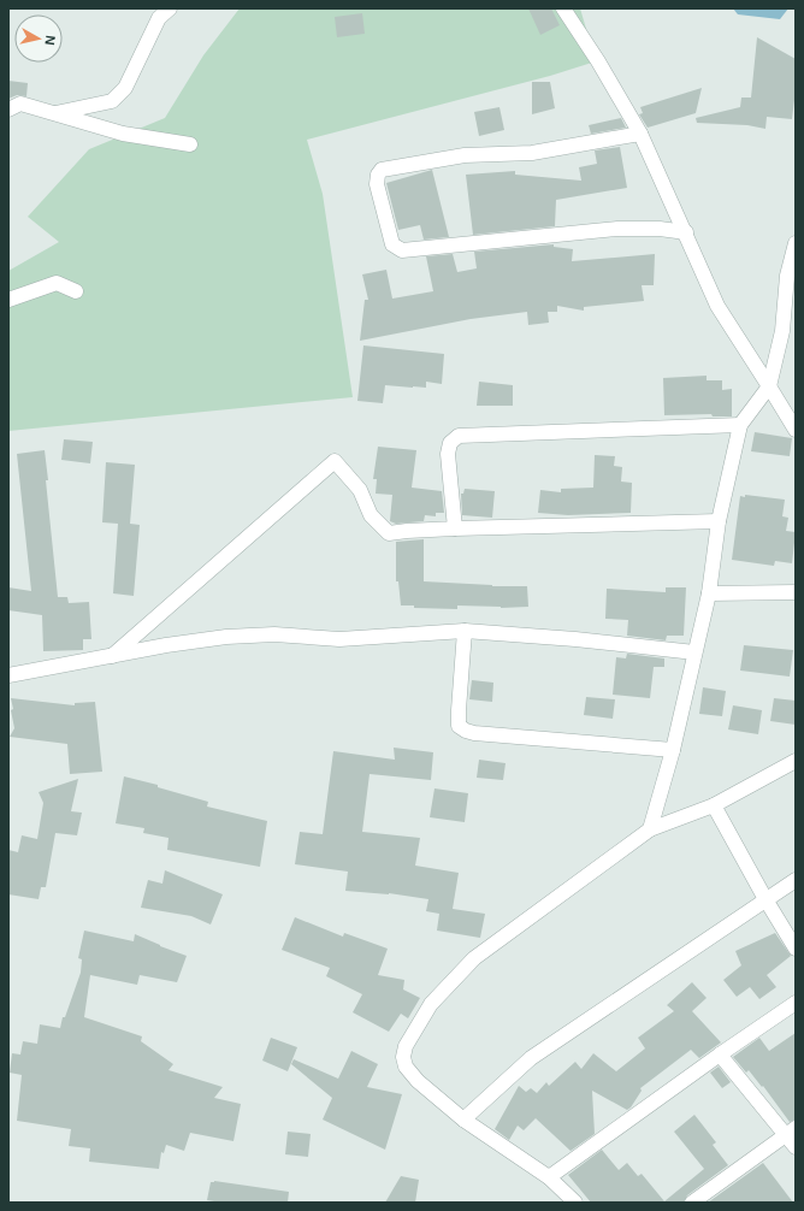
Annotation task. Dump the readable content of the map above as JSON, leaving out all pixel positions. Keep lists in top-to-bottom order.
{
  "north": "right"
}
